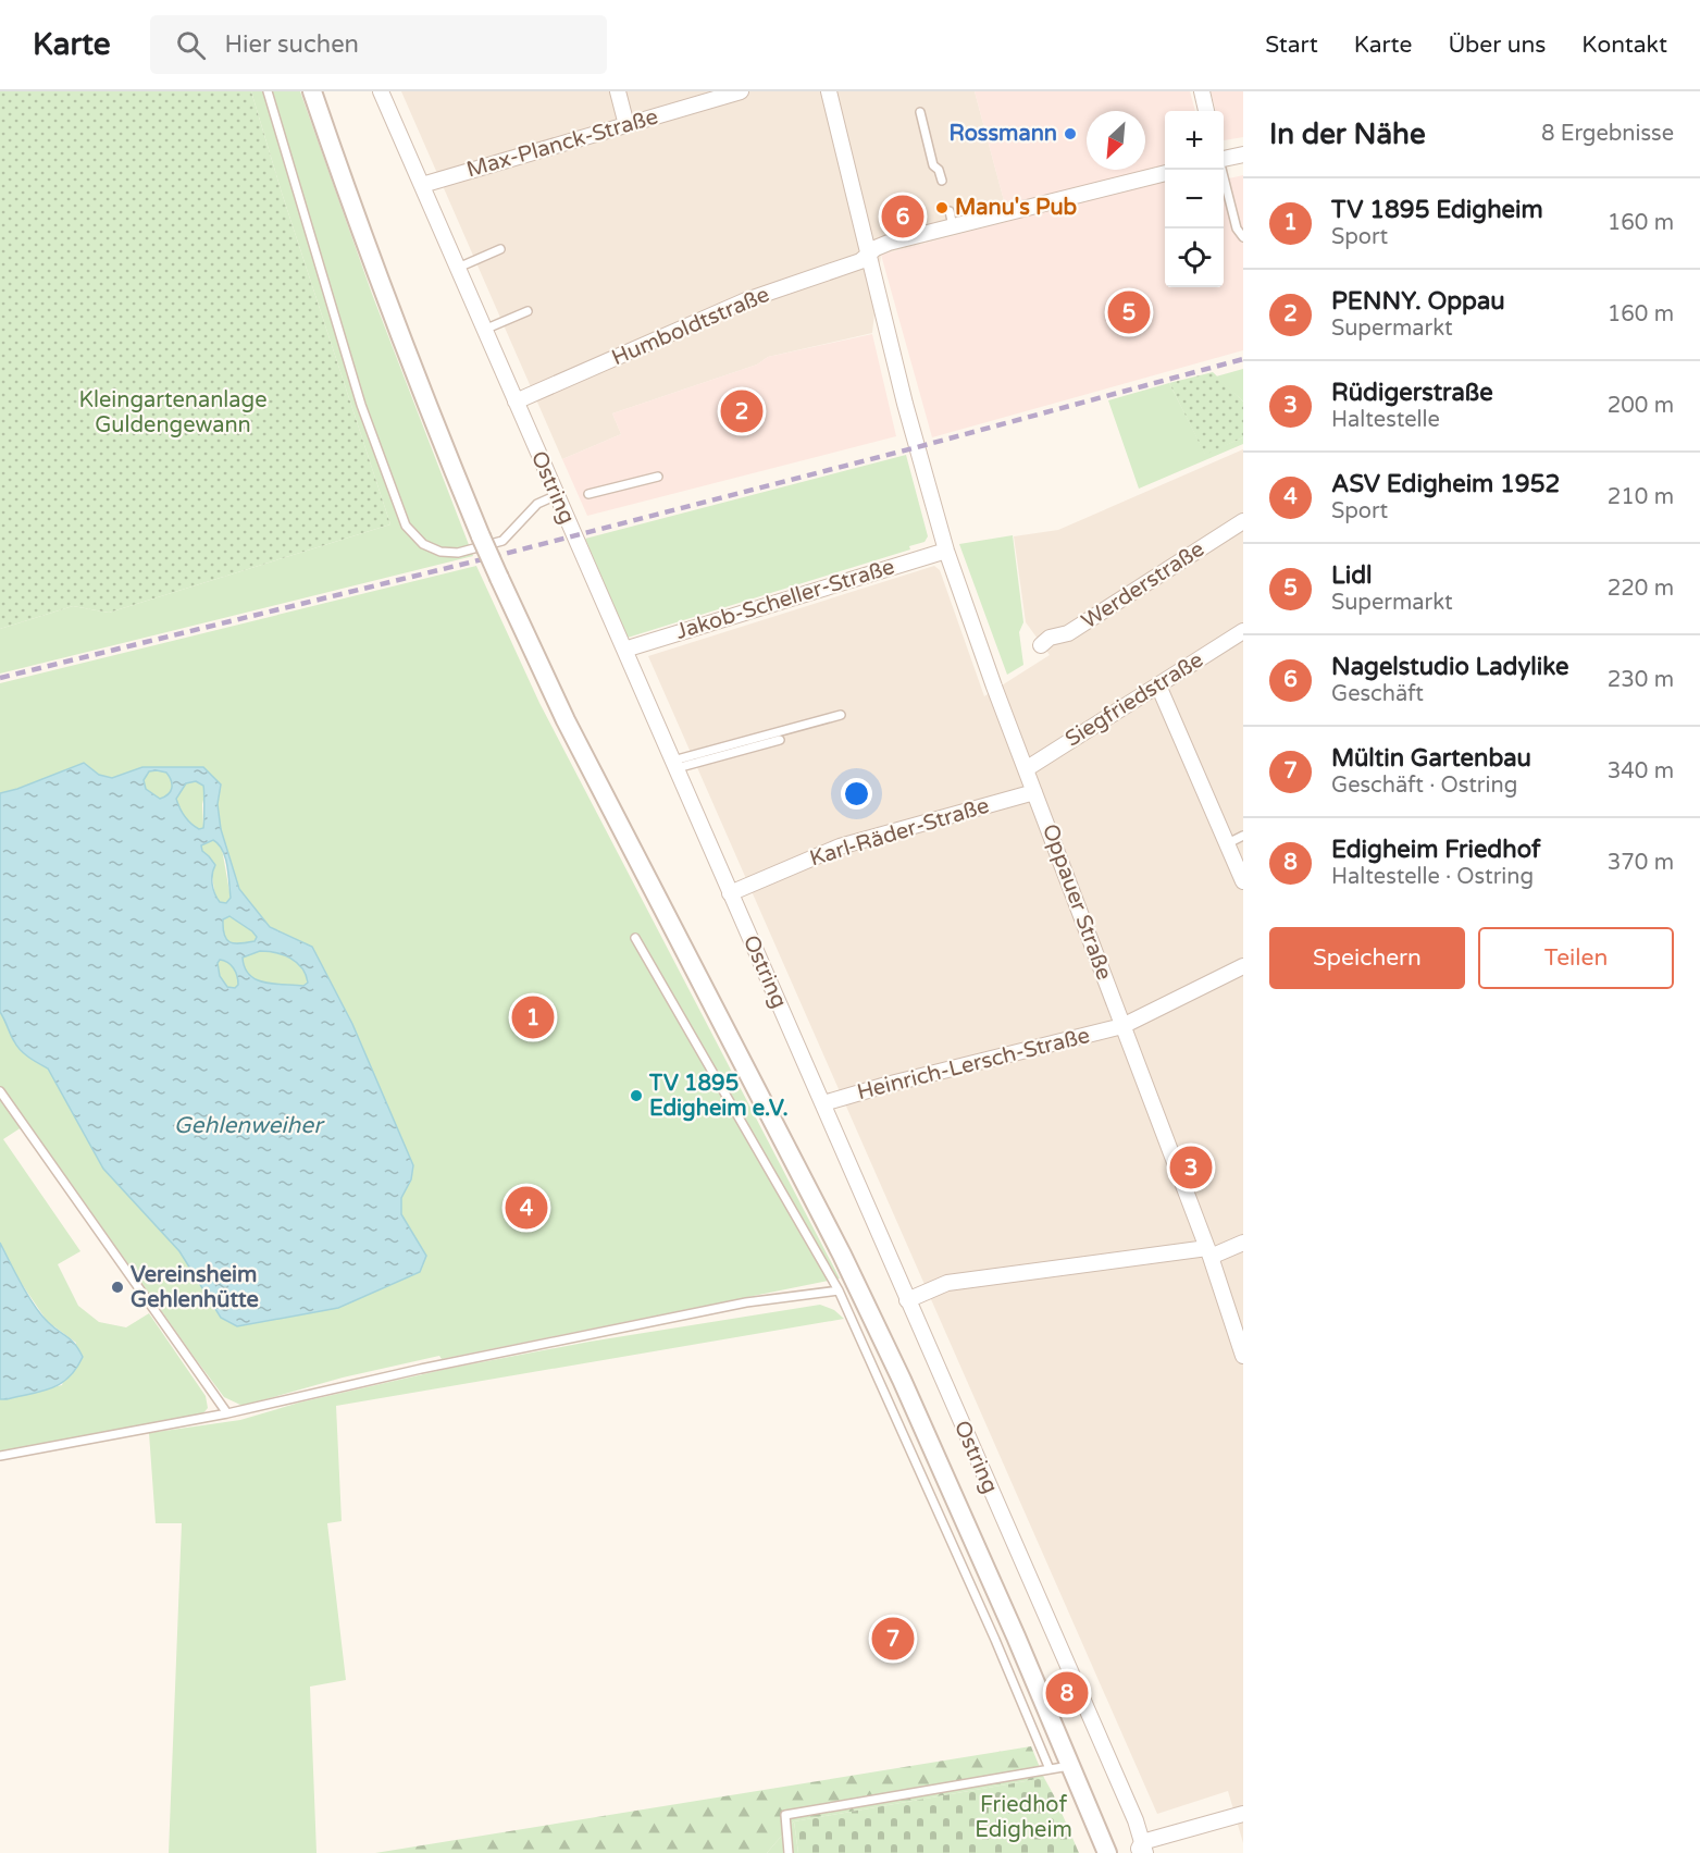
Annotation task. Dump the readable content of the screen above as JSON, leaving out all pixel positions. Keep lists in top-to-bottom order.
{
  "streets": {
    "street": [
      "Max-Planck-Straße",
      "Humboldtstraße",
      "Ostring",
      "Werderstraße",
      "Jakob-Scheller-Straße",
      "Siegfriedstraße",
      "Karl-Räder-Straße",
      "Oppauer Straße",
      "Heinrich-Lersch-Straße"
    ]
  },
  "crossings": [
    ["Max-Planck-Straße", "Ostring"],
    ["Humboldtstraße", "Ostring"],
    ["Humboldtstraße", "Oppauer Straße"],
    ["Ostring", "Jakob-Scheller-Straße"],
    ["Ostring", "Karl-Räder-Straße"],
    ["Ostring", "Heinrich-Lersch-Straße"],
    ["Jakob-Scheller-Straße", "Oppauer Straße"],
    ["Siegfriedstraße", "Oppauer Straße"],
    ["Karl-Räder-Straße", "Oppauer Straße"],
    ["Oppauer Straße", "Heinrich-Lersch-Straße"]
  ],
  "water": ["Gehlenweiher"],
  "parks": ["Kleingartenanlage Guldengewann", "Friedhof Edigheim"],
  "places": [
    "Rossmann",
    "Manu's Pub",
    "TV 1895 Edigheim e.V.",
    "Vereinsheim Gehlenhütte"
  ],
  "north": "bottom left",
  "page": {
    "header": "Karte",
    "search": "Hier suchen",
    "nav": [
      "Start",
      "Karte",
      "Über uns",
      "Kontakt"
    ],
    "heading": ["In der Nähe", "8 Ergebnisse"],
    "map_buttons": ["+", "−"],
    "list": [
      {
        "mark": "1",
        "name": "TV 1895 Edigheim",
        "note": "Sport",
        "value": "160 m"
      },
      {
        "mark": "2",
        "name": "PENNY. Oppau",
        "note": "Supermarkt",
        "value": "160 m"
      },
      {
        "mark": "3",
        "name": "Rüdigerstraße",
        "note": "Haltestelle",
        "value": "200 m"
      },
      {
        "mark": "4",
        "name": "ASV Edigheim 1952",
        "note": "Sport",
        "value": "210 m"
      },
      {
        "mark": "5",
        "name": "Lidl",
        "note": "Supermarkt",
        "value": "220 m"
      },
      {
        "mark": "6",
        "name": "Nagelstudio Ladylike",
        "note": "Geschäft",
        "value": "230 m"
      },
      {
        "mark": "7",
        "name": "Mültin Gartenbau",
        "note": "Geschäft · Ostring",
        "value": "340 m"
      },
      {
        "mark": "8",
        "name": "Edigheim Friedhof",
        "note": "Haltestelle · Ostring",
        "value": "370 m"
      }
    ],
    "pins": [
      "6",
      "5",
      "2",
      "1",
      "3",
      "4",
      "7",
      "8"
    ],
    "buttons": ["Speichern", "Teilen"]
  }
}
